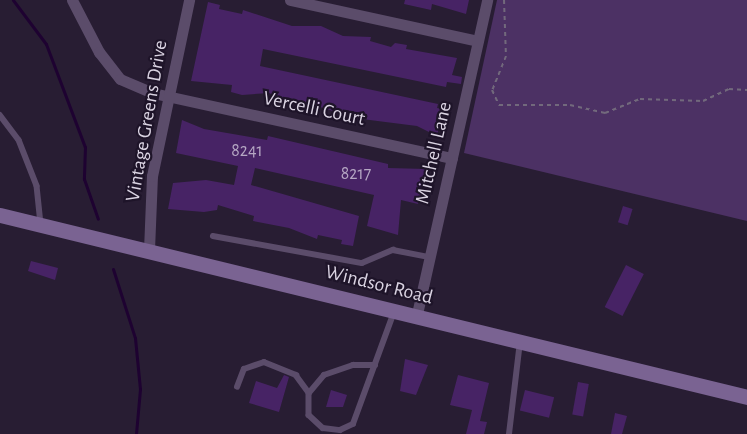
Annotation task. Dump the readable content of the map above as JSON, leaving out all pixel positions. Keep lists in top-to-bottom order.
{
  "streets": {
    "main road": ["Windsor Road"],
    "street": ["Vercelli Court", "Vintage Greens Drive", "Mitchell Lane"]
  },
  "crossings": [
    ["Vercelli Court", "Vintage Greens Drive"],
    ["Vercelli Court", "Mitchell Lane"],
    ["Vintage Greens Drive", "Windsor Road"],
    ["Mitchell Lane", "Windsor Road"]
  ],
  "house_numbers": ["8241", "8217"]
}
